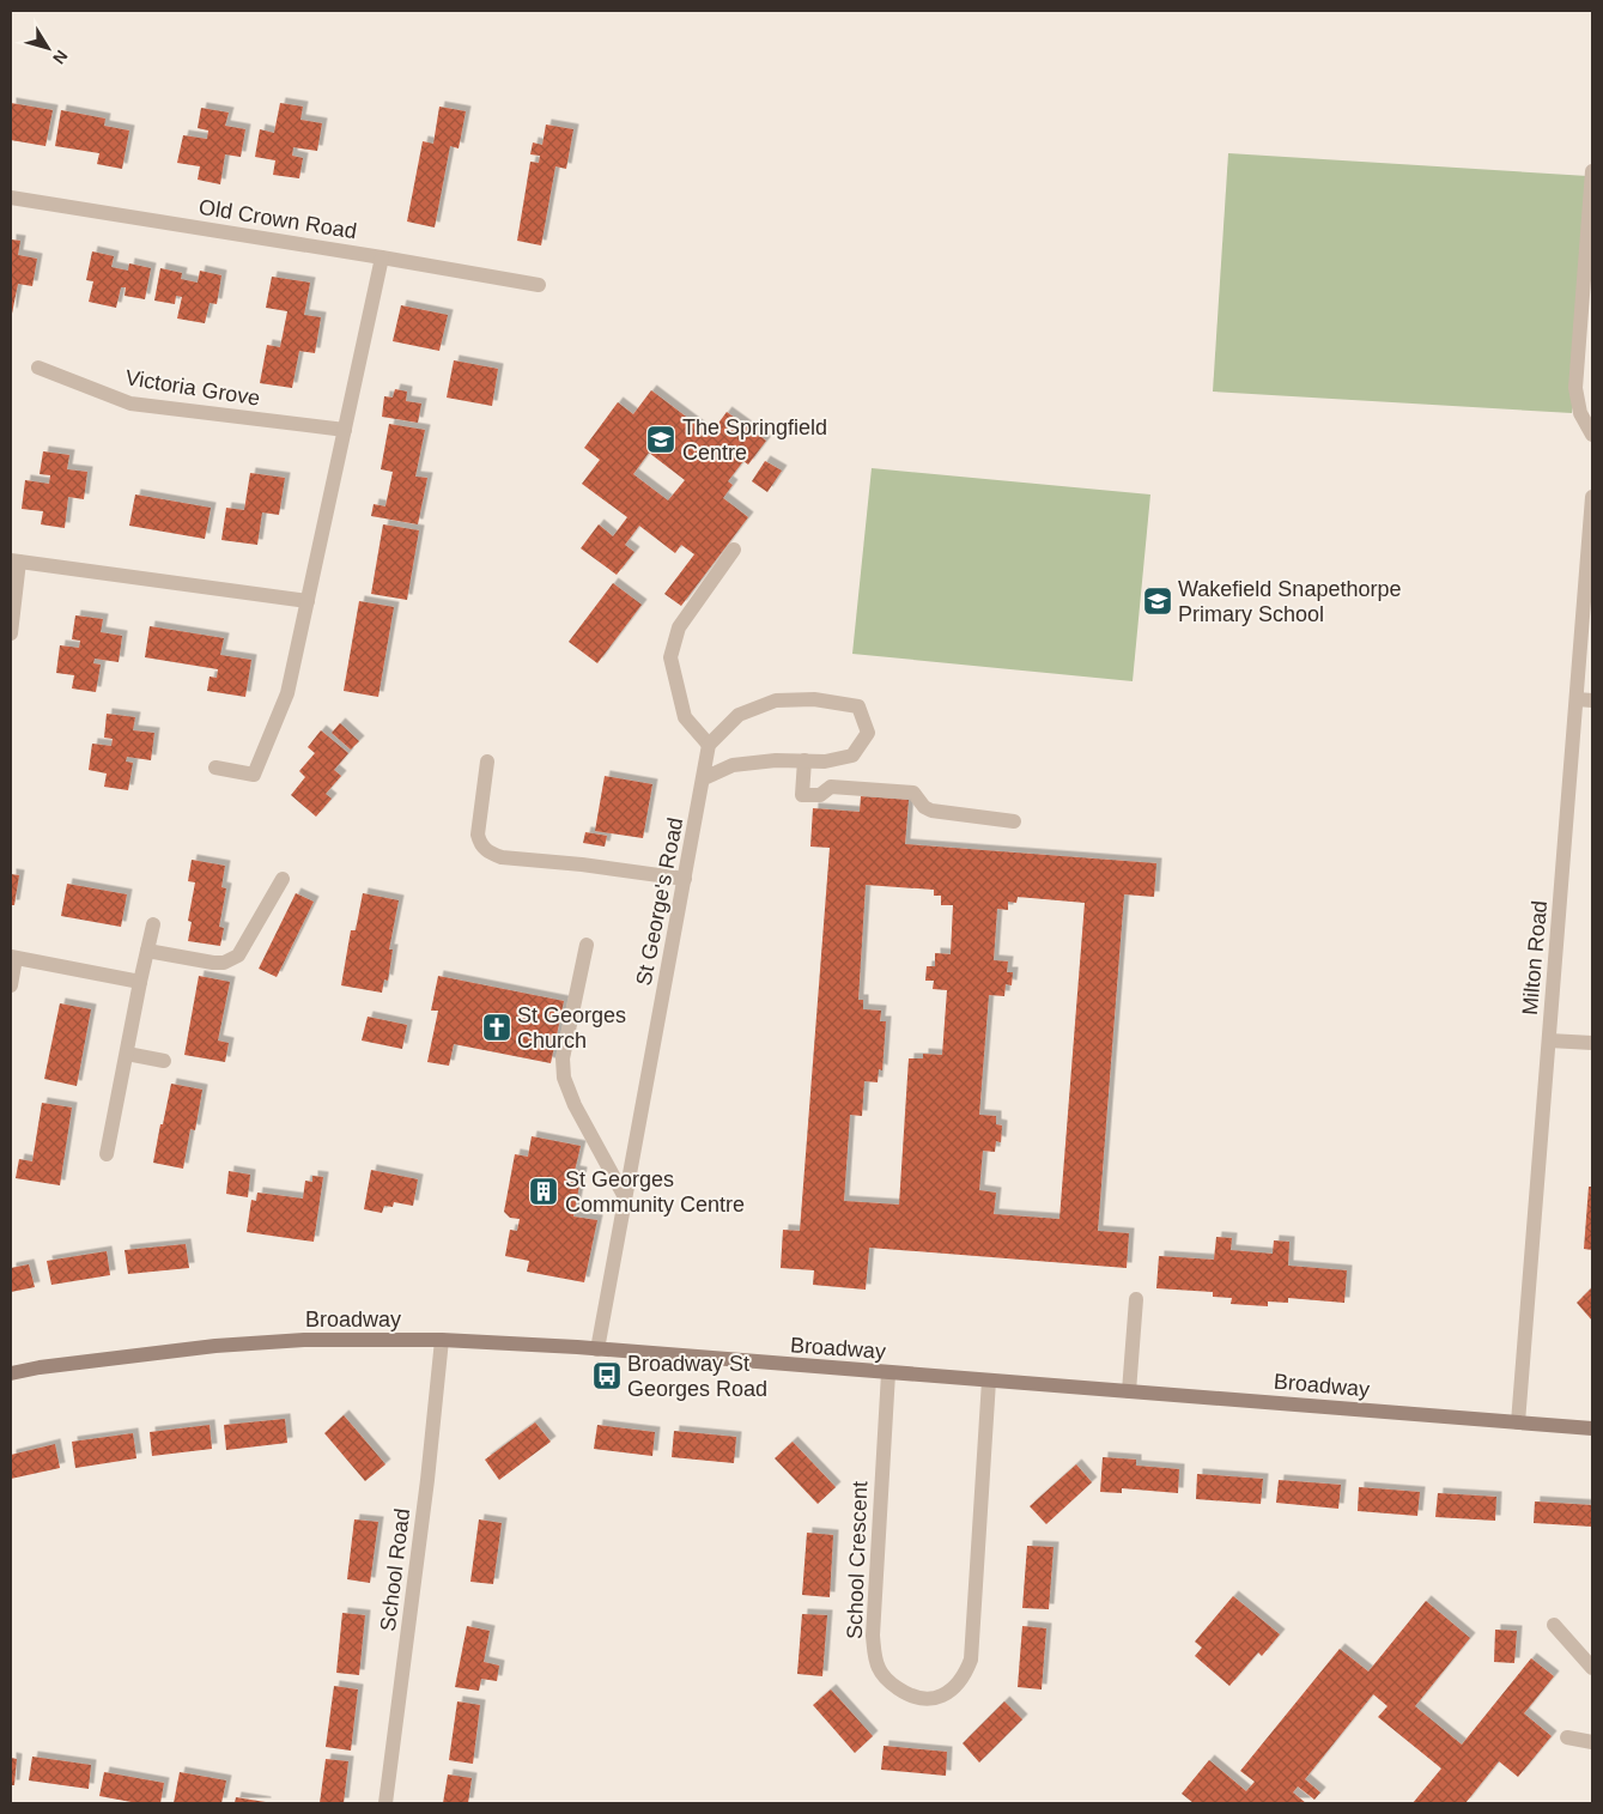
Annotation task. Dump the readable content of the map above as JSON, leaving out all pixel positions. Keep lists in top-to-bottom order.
{
  "streets": {
    "street": [
      "Old Crown Road",
      "Victoria Grove",
      "St George's Road",
      "Milton Road",
      "Broadway",
      "School Crescent",
      "School Road"
    ]
  },
  "crossings": [
    ["St George's Road", "Broadway"],
    ["Milton Road", "Broadway"],
    ["Broadway", "School Crescent"],
    ["Broadway", "School Road"]
  ],
  "places": {
    "school or university": ["The Springfield Centre", "Wakefield Snapethorpe Primary School"],
    "church": ["St Georges Church"],
    "building": ["St Georges Community Centre"],
    "bus stop": ["Broadway St Georges Road"]
  },
  "north": "bottom right"
}
